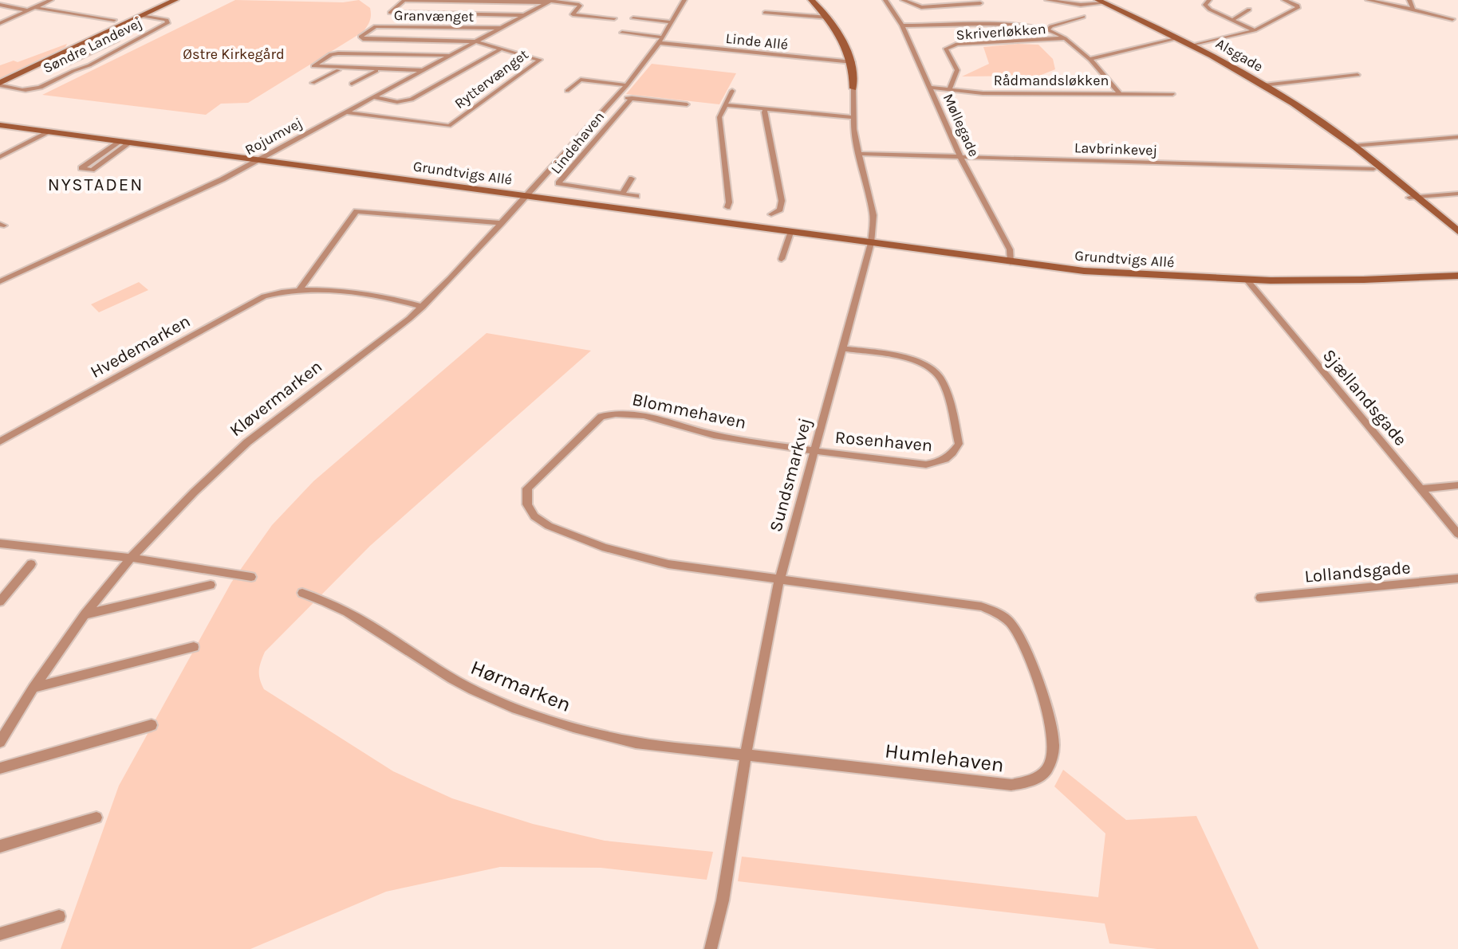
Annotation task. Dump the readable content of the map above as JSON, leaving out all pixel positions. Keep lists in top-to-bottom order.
{
  "streets": {
    "street": [
      "Granvænget",
      "Skriverløkken",
      "Linde Allé",
      "Søndre Landevej",
      "Alsgade",
      "Ryttervænget",
      "Rådmandsløkken",
      "Møllegade",
      "Rojumvej",
      "Lindehaven",
      "Lavbrinkevej",
      "Grundtvigs Allé",
      "Hvedemarken",
      "Sjællandsgade",
      "Kløvermarken",
      "Blommehaven",
      "Rosenhaven",
      "Sundsmarkvej",
      "Lollandsgade",
      "Hørmarken",
      "Humlehaven"
    ]
  },
  "crossings": [
    ["Granvænget", "Ryttervænget"],
    ["Granvænget", "Rojumvej"],
    ["Skriverløkken", "Rådmandsløkken"],
    ["Linde Allé", "Kløvermarken"],
    ["Linde Allé", "Sundsmarkvej"],
    ["Alsgade", "Lavbrinkevej"],
    ["Ryttervænget", "Rojumvej"],
    ["Rådmandsløkken", "Møllegade"],
    ["Møllegade", "Lavbrinkevej"],
    ["Møllegade", "Grundtvigs Allé"],
    ["Rojumvej", "Grundtvigs Allé"],
    ["Lindehaven", "Kløvermarken"],
    ["Lavbrinkevej", "Sundsmarkvej"],
    ["Grundtvigs Allé", "Sjællandsgade"],
    ["Grundtvigs Allé", "Kløvermarken"],
    ["Grundtvigs Allé", "Sundsmarkvej"],
    ["Hvedemarken", "Kløvermarken"],
    ["Blommehaven", "Rosenhaven"],
    ["Blommehaven", "Sundsmarkvej"],
    ["Blommehaven", "Humlehaven"],
    ["Rosenhaven", "Sundsmarkvej"],
    ["Sundsmarkvej", "Hørmarken"],
    ["Sundsmarkvej", "Humlehaven"],
    ["Hørmarken", "Humlehaven"]
  ],
  "districts": ["NYSTADEN"],
  "parks": ["Østre Kirkegård"]
}
